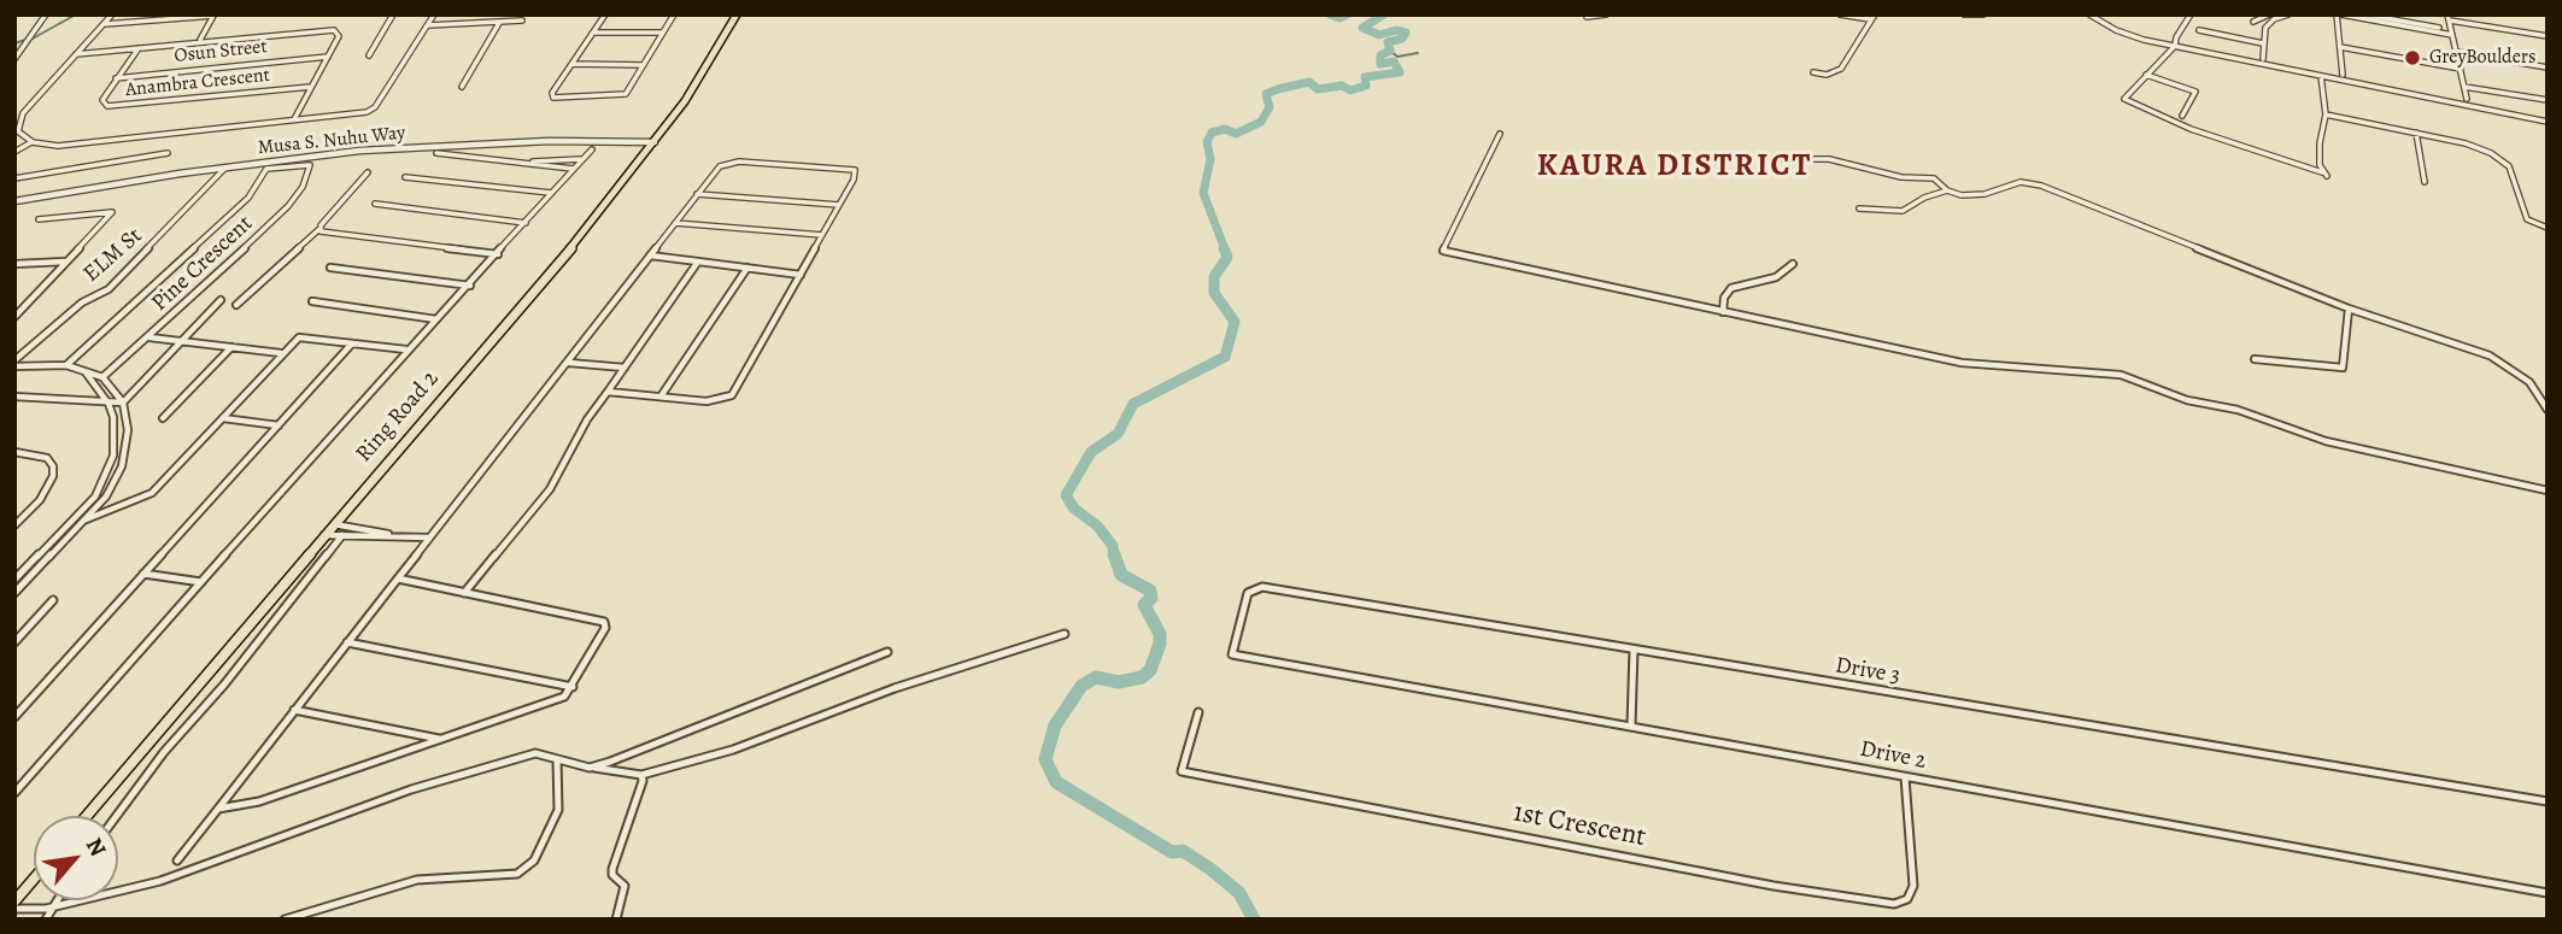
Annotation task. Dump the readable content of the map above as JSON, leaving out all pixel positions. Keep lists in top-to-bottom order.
{
  "streets": {
    "main road": ["Ring Road 2"],
    "street": [
      "Osun Street",
      "Anambra Crescent",
      "Musa S. Nuhu Way",
      "ELM St",
      "Pine Crescent",
      "Drive 3",
      "Drive 2",
      "1st Crescent"
    ]
  },
  "crossings": [
    ["Osun Street", "Anambra Crescent"],
    ["Musa S. Nuhu Way", "ELM St"],
    ["Musa S. Nuhu Way", "Ring Road 2"],
    ["Drive 3", "Drive 2"],
    ["Drive 2", "1st Crescent"]
  ],
  "districts": ["KAURA DISTRICT"],
  "places": ["GreyBoulders"],
  "north": "top right"
}
